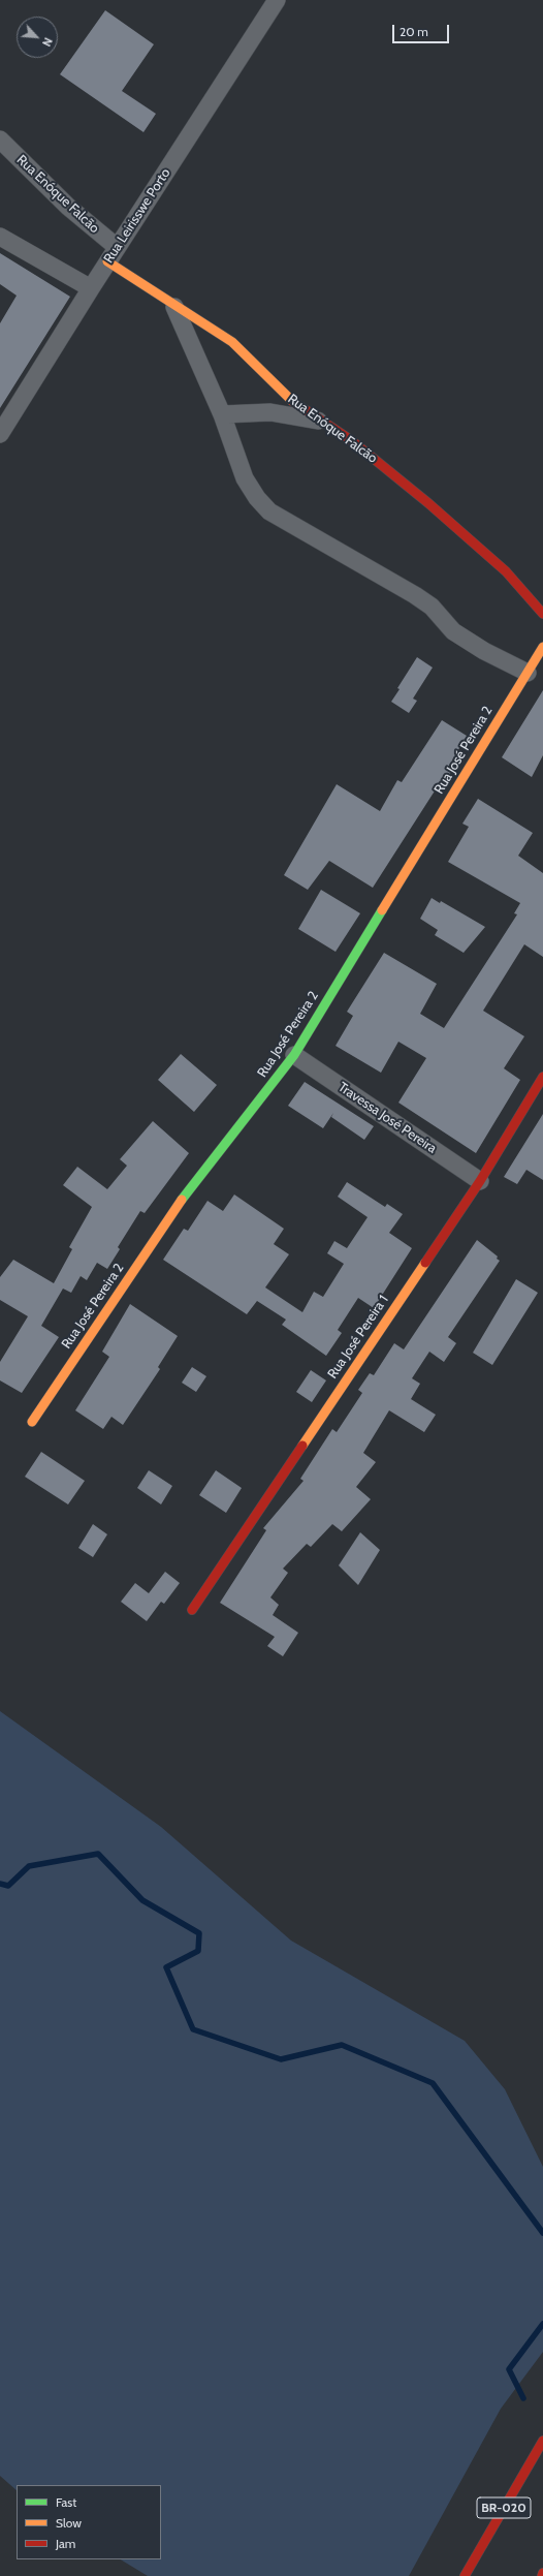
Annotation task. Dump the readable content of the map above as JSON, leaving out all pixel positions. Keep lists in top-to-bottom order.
{
  "streets": {
    "main road": [
      "Rua Enóque Falcão",
      "Rua José Pereira 2",
      "Rua José Pereira 1",
      "BR-020"
    ],
    "street": ["Rua Leirisswe Porto", "Travessa José Pereira"]
  },
  "crossings": [
    ["Rua Enóque Falcão", "Rua Leirisswe Porto"],
    ["Rua José Pereira 2", "Travessa José Pereira"],
    ["Travessa José Pereira", "Rua José Pereira 1"]
  ],
  "legend": ["Fast", "Slow", "Jam"],
  "scale_bar": "20 m",
  "north": "bottom right"
}
